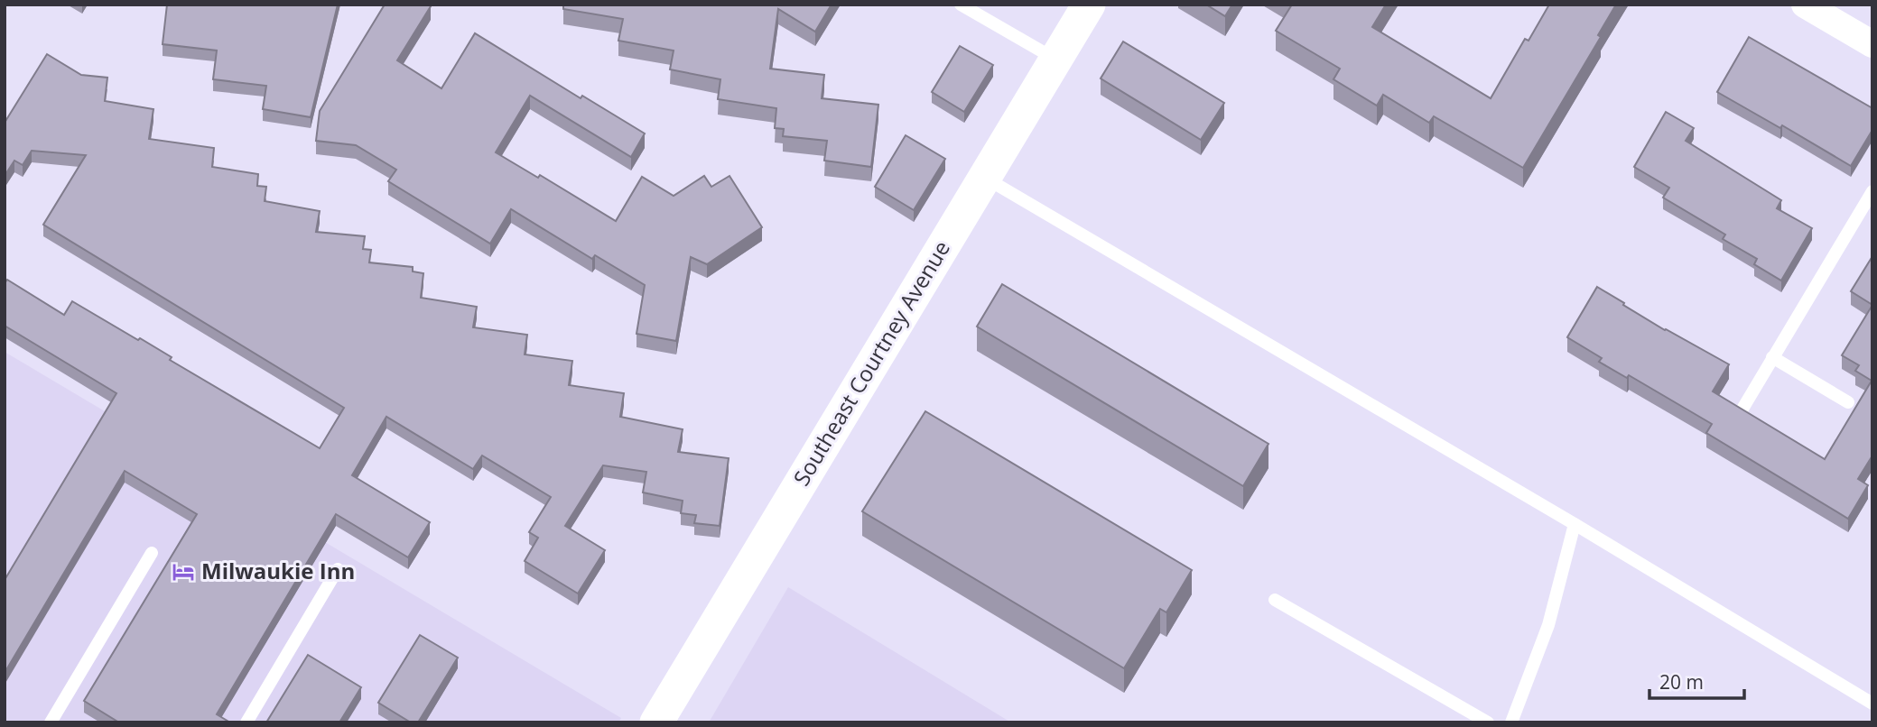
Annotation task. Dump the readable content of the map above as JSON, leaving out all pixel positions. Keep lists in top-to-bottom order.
{
  "streets": {
    "street": ["Southeast Courtney Avenue"]
  },
  "places": {
    "hotel": ["Milwaukie Inn"]
  },
  "scale_bar": "20 m"
}
